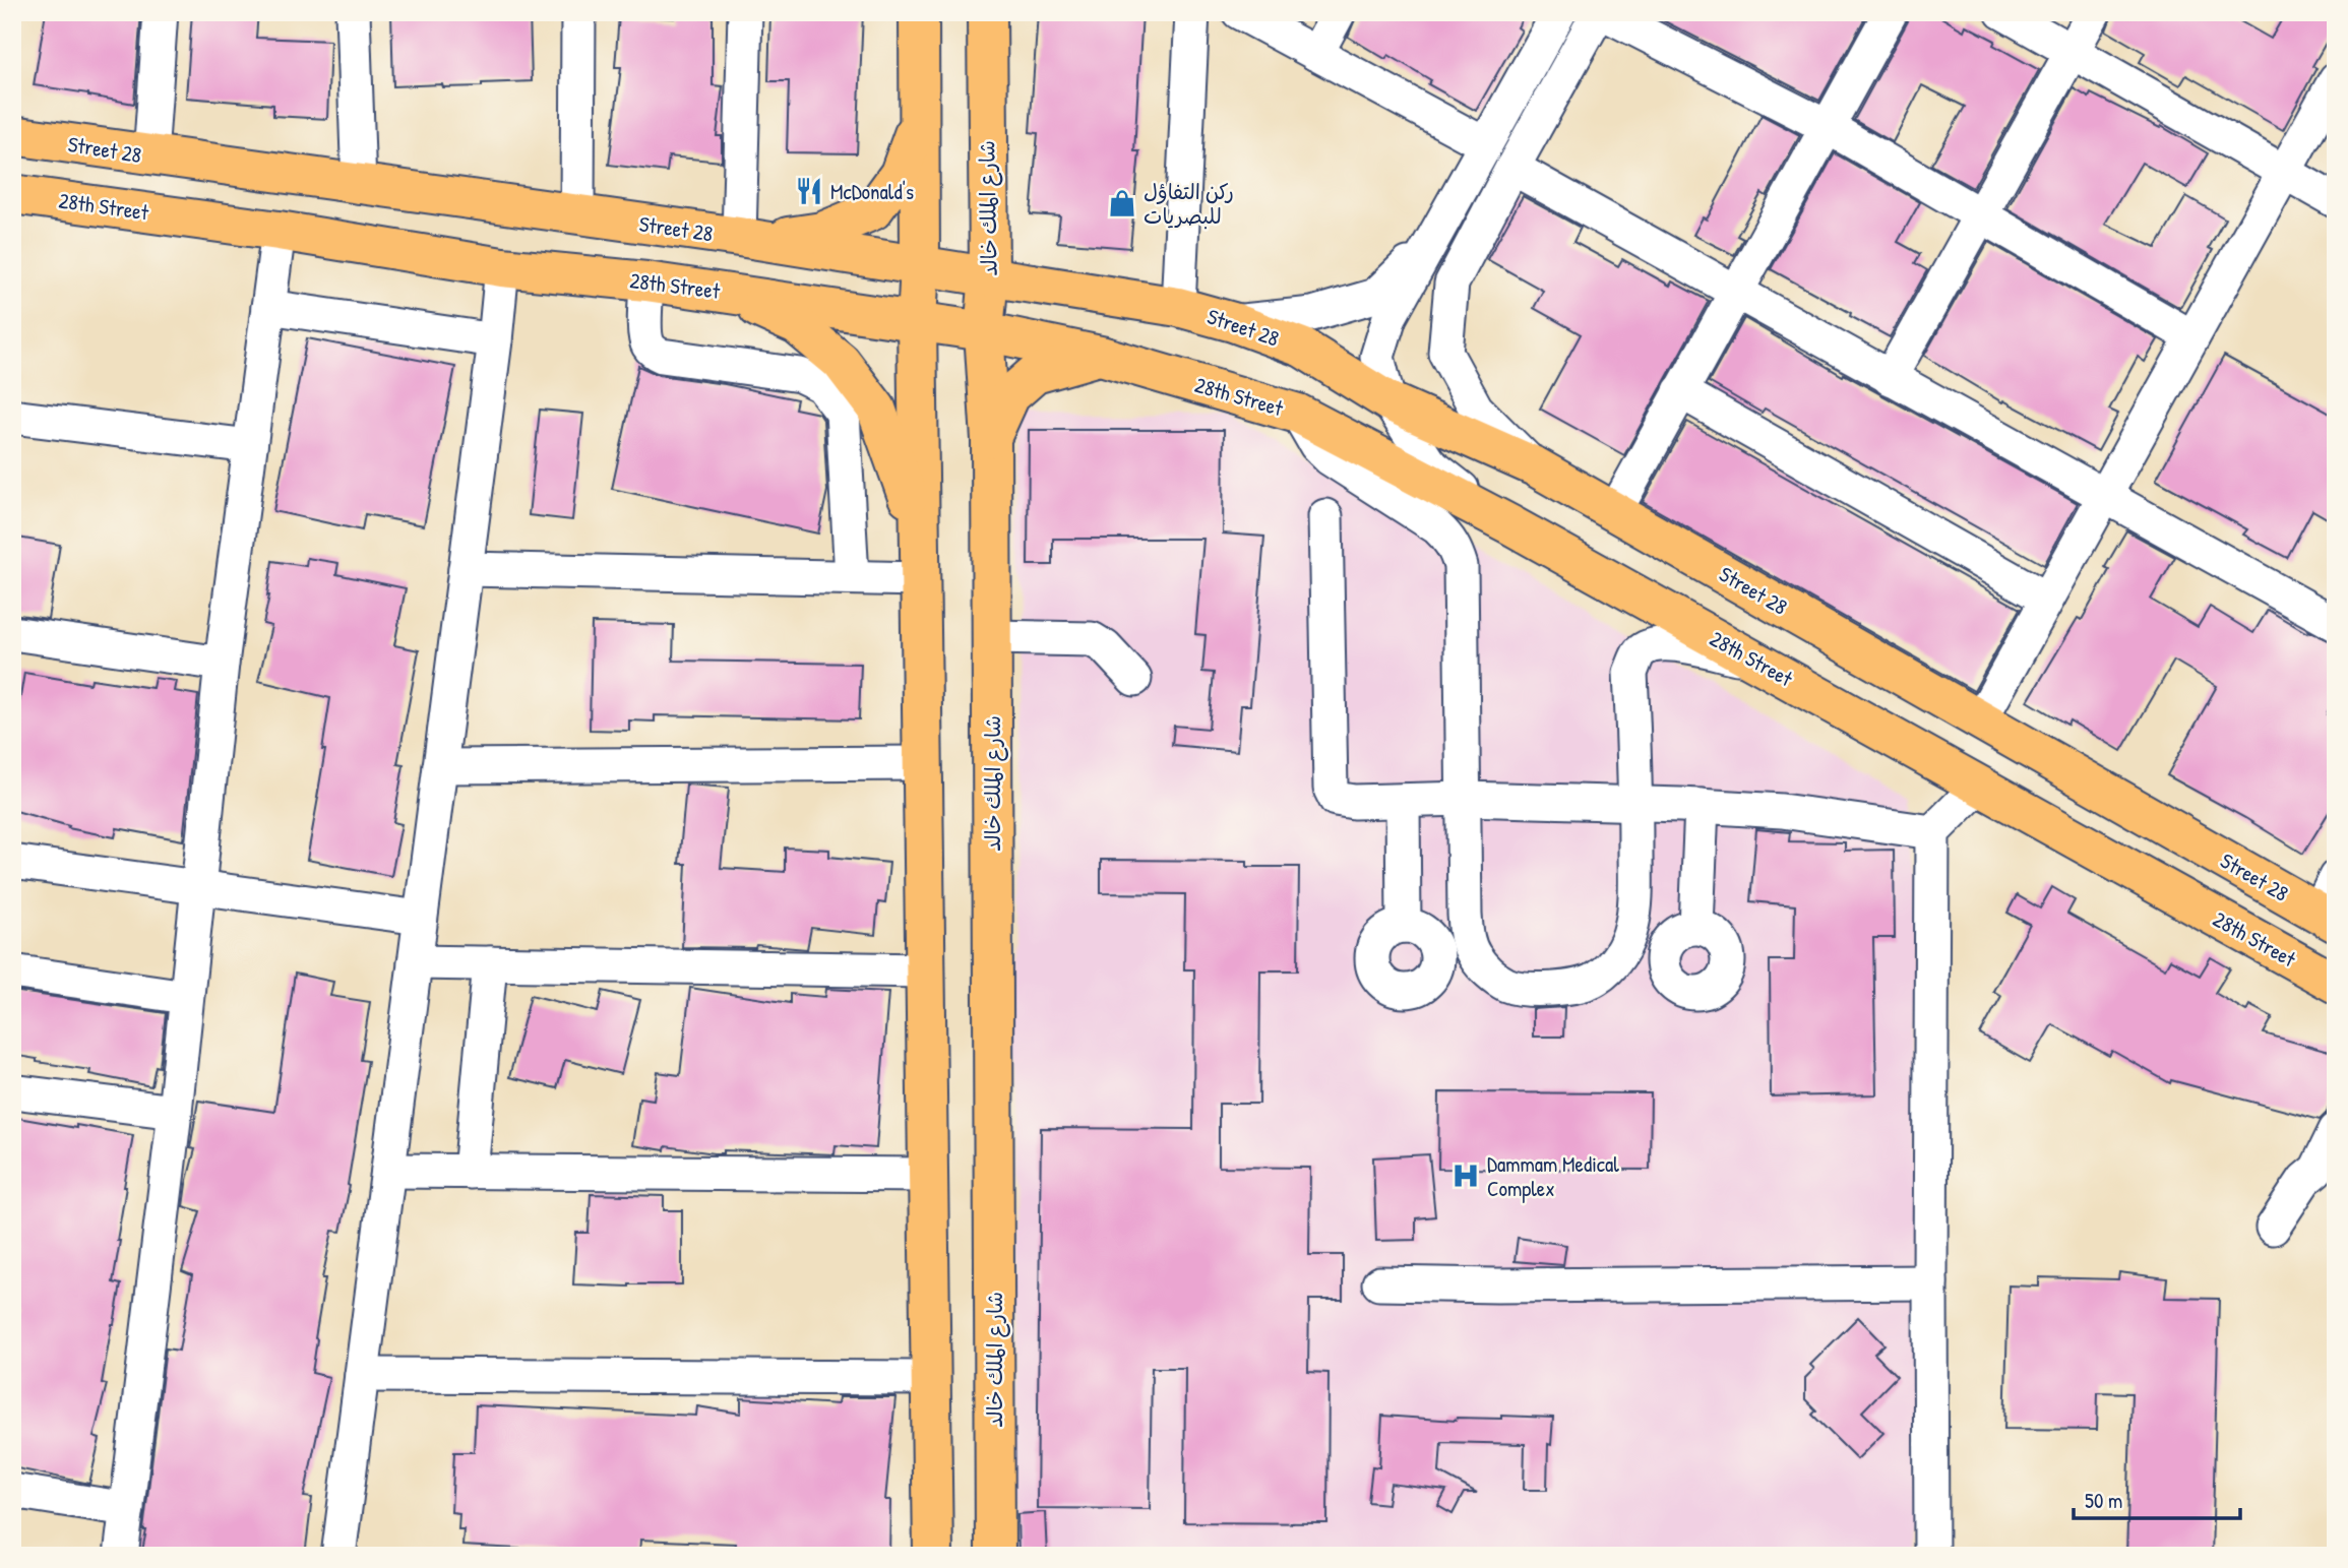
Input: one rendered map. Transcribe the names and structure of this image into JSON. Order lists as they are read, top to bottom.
{
  "streets": {
    "main road": ["Street 28", "28th Street", "شارع الملك خالد"]
  },
  "crossings": [
    ["Street 28", "شارع الملك خالد"],
    ["28th Street", "شارع الملك خالد"]
  ],
  "places": {
    "restaurant": ["McDonald's"],
    "shop": ["ركن التفاؤل للبصريات"],
    "hospital": ["Dammam Medical Complex"]
  },
  "scale_bar": "50 m"
}
